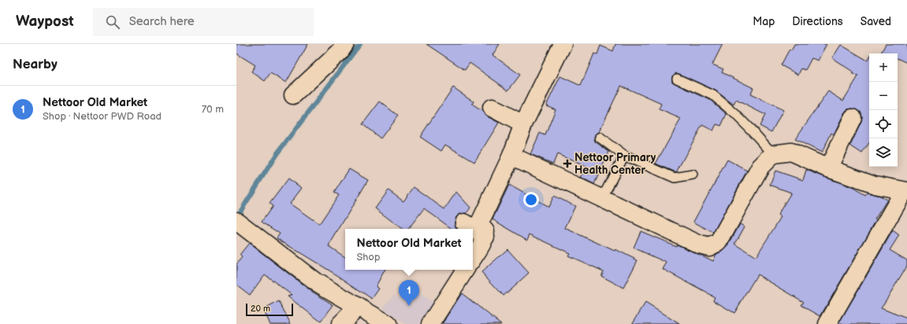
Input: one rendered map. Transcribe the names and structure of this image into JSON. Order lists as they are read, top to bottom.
{
  "places": {
    "health": ["Nettoor Primary Health Center"]
  },
  "scale_bar": "20 m",
  "page": {
    "header": "Waypost",
    "search": "Search here",
    "nav": ["Map", "Directions", "Saved"],
    "heading": "Nearby",
    "map_buttons": ["+", "−"],
    "list": [
      {
        "mark": "1",
        "name": "Nettoor Old Market",
        "note": "Shop · Nettoor PWD Road",
        "value": "70 m"
      }
    ],
    "popup": ["Nettoor Old Market", "Shop"],
    "pins": "1",
    "scale": "20 m"
  }
}
